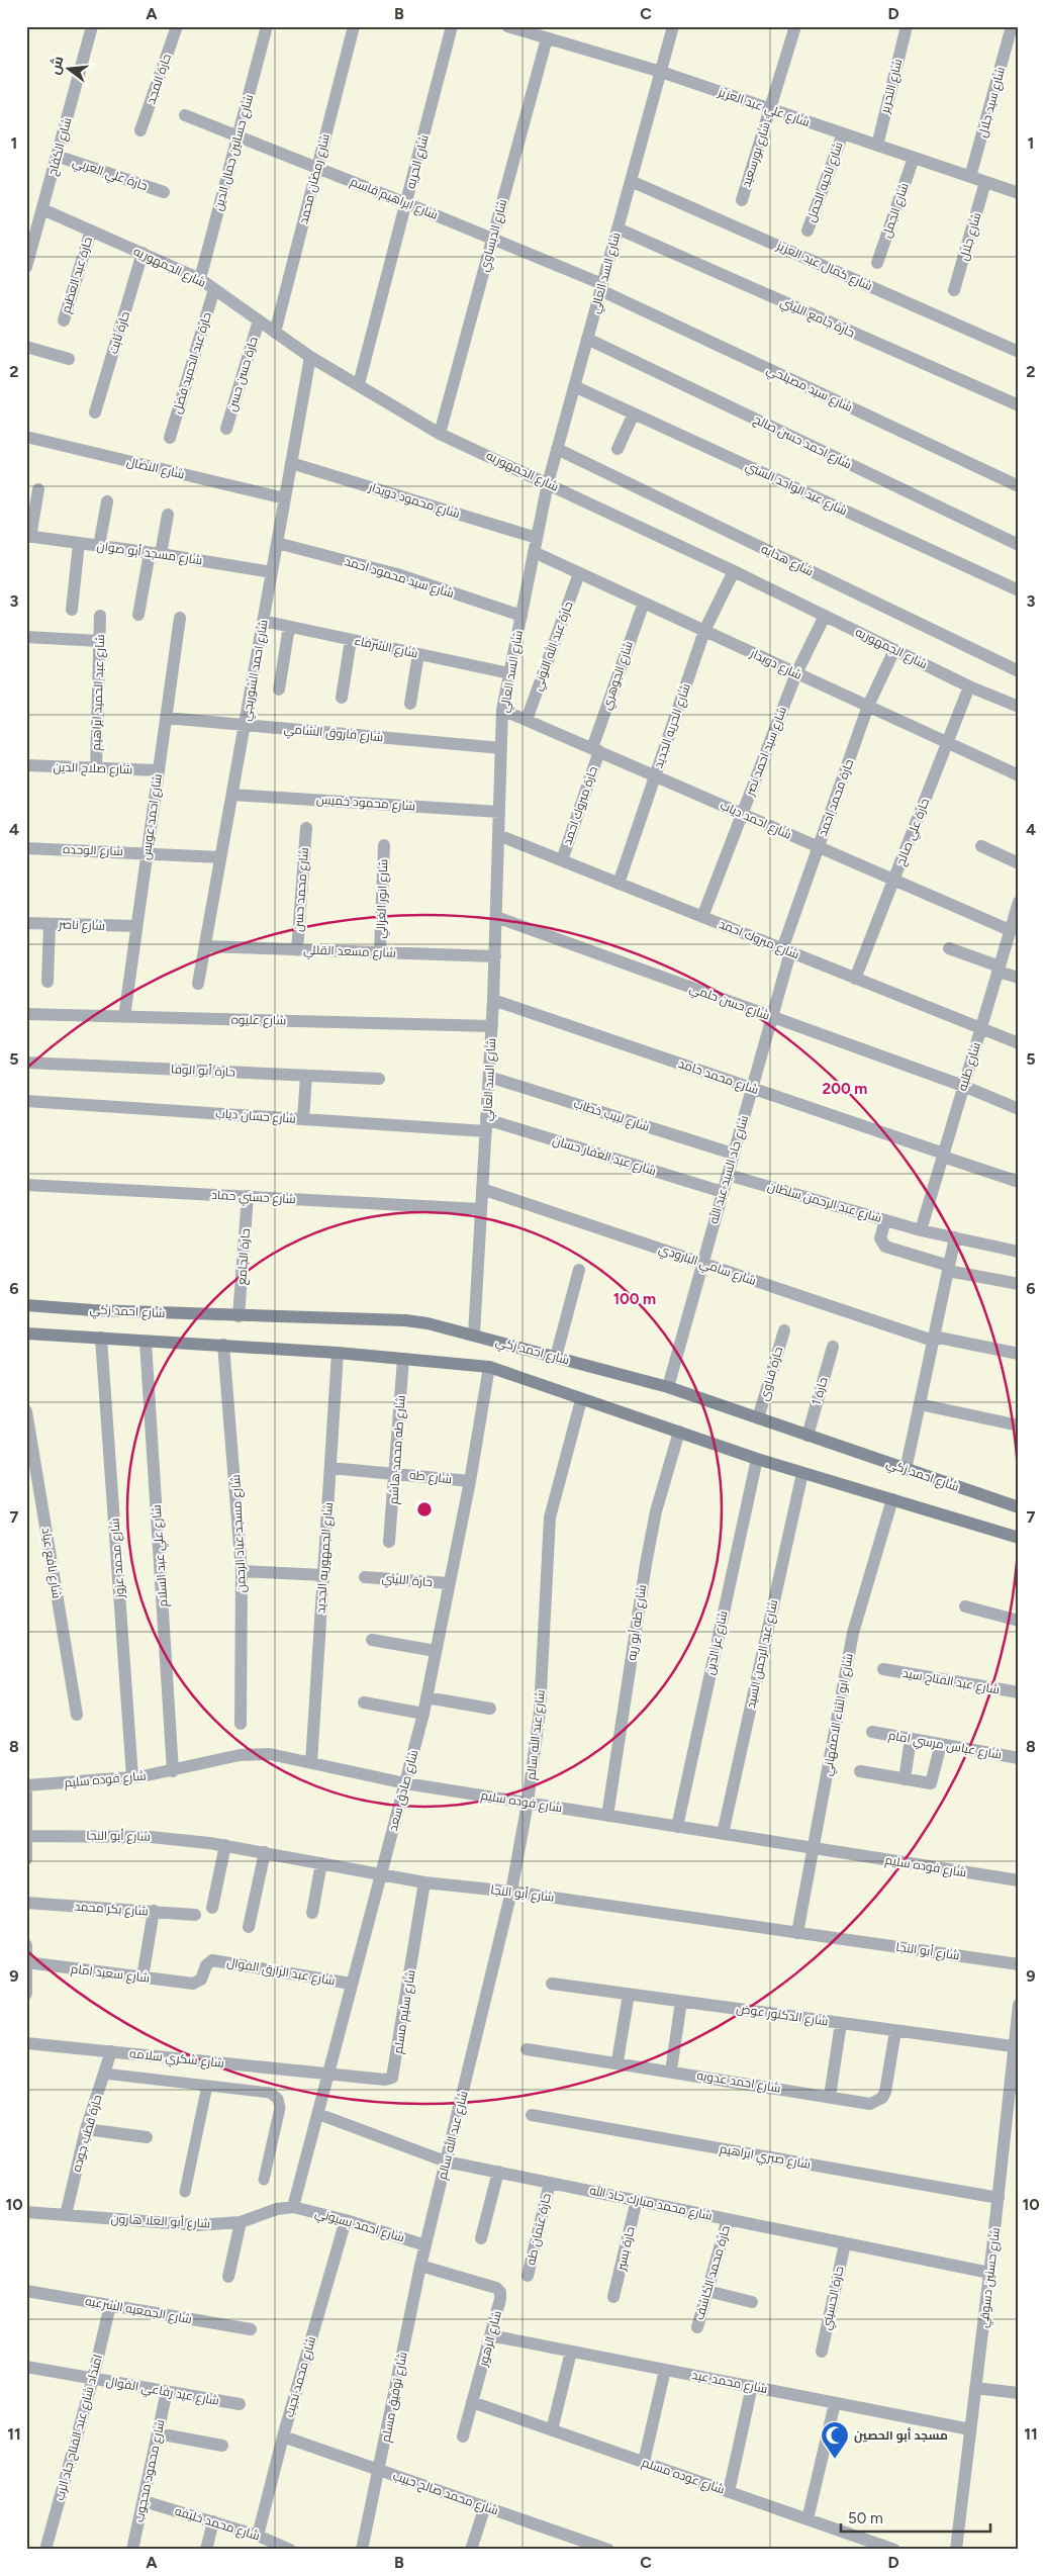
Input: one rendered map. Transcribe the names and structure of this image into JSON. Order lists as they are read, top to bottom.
{
  "streets": {
    "street": [
      "حارة المجد",
      "شارع التحرير",
      "شارع سيد جلال",
      "شارع علي عبد العزيز",
      "شارع الكفاح",
      "شارع حسانين جمال الدين",
      "شارع بورسعيد",
      "شارع الحريه",
      "حارة علي العربي",
      "شارع رمضان محمد",
      "شارع ناحيه الجمل",
      "شارع ابراهيم قاسم",
      "شارع الجمل",
      "شارع الدبساوي",
      "شارع جلال",
      "شارع كمال عبد العزيز",
      "شارع الجمهوريه",
      "شارع السد العالي",
      "حارة عبد العظيم",
      "حارة جامع الليثي",
      "حارة ثابت",
      "حارة عبد الحميد فضل",
      "حارة حسن حسن",
      "شارع سيد مصيلحي",
      "شارع احمد حسن صالح",
      "شارع النضال",
      "شارع عبد الواحد السني",
      "شارع محمود دويدار",
      "شارع مسجد أبو صوان",
      "شارع هدايه",
      "شارع سيد محمود احمد",
      "حارة عبد الله التوني",
      "شارع الشرفاء",
      "شارع دويدار",
      "شارع احمد الشوربجي",
      "شارع الجوهري",
      "شارع عبد الحميد ابراهيم",
      "شارع الحريه الجديد",
      "شارع فاروق الشامي",
      "شارع سيد احمد نصر",
      "شارع صلاح الدين",
      "حارة محمد احمد",
      "شارع محمود خميس",
      "حارة مبروك احمد",
      "شارع احمد عويس",
      "شارع احمد دياب",
      "حارة علي صالح",
      "شارع الوحده",
      "شارع محمد حسن",
      "شارع انور الغزالي",
      "شارع ناصر",
      "شارع مبروك احمد",
      "شارع مسعد القللي",
      "شارع حسن حلمي",
      "شارع عليوه",
      "شارع طلبه",
      "حارة أبو الوفا",
      "شارع محمد حامد",
      "شارع لبيب خطاب",
      "شارع حسان دياب",
      "شارع عبد الغفار حسان",
      "شارع جاد السيد عبد الله",
      "شارع حسني حماد",
      "شارع عبد الرحمن سلطان",
      "حارة الجامع",
      "شارع سامي البارودي",
      "شارع احمد زكي",
      "حارة قناوى",
      "حارة 1",
      "شارع طه محمد هاشم",
      "شارع طه",
      "شارع مسجد عباد الرحمن",
      "شارع علي عبد السلام",
      "شارع محمد عزوز",
      "شارع الجمهوريه الجديد",
      "شارع نافع عياد",
      "حارة الليثي",
      "شارع طه أبو ريه",
      "شارع عز الدين",
      "شارع عبد الرحمن السيد",
      "شارع عبد الفتاح سيد",
      "شارع ابو الثناء الاصفهاني",
      "شارع عبد الله سالم",
      "شارع عباس مرسي امام",
      "شارع فوده سليم",
      "شارع صادق سعد",
      "شارع أبو النجا",
      "شارع بكر محمد",
      "شارع عبد الرازق الفوال",
      "شارع سعيد امام",
      "شارع سليم مسلم",
      "شارع الدكتور عوض",
      "شارع شكري سلامه",
      "شارع احمد عدويه",
      "حارة قطب جوده",
      "شارع صبري ابراهيم",
      "شارع محمد مبارك جاد الله",
      "شارع أبو العلا هارون",
      "شارع احمد بسيوني",
      "حارة عثمان طه",
      "حارة بسير",
      "حارة محمد الكاشف",
      "شارع حسنين دسوقي",
      "حارة الحسيني",
      "شارع الجمعيه الشرعيه",
      "شارع الزهور",
      "شارع محمد نجيب",
      "شارع محمد عيد",
      "شارع عيد رفاعي الفوال",
      "شارع توفيق مسلم",
      "امتداد شارع عبد الفتاح جاد الرب",
      "شارع محمود محجوب",
      "شارع عوده مسلم",
      "شارع محمد صالح حبيب",
      "شارع محمد خليفه"
    ]
  },
  "crossings": [
    ["شارع التحرير", "شارع علي عبد العزيز"],
    ["شارع سيد جلال", "شارع علي عبد العزيز"],
    ["شارع علي عبد العزيز", "شارع بورسعيد"],
    ["شارع علي عبد العزيز", "شارع ناحيه الجمل"],
    ["شارع علي عبد العزيز", "شارع الجمل"],
    ["شارع علي عبد العزيز", "شارع الدبساوي"],
    ["شارع علي عبد العزيز", "شارع جلال"],
    ["شارع علي عبد العزيز", "شارع السد العالي"],
    ["شارع الكفاح", "حارة علي العربي"],
    ["شارع الكفاح", "شارع الجمهوريه"],
    ["شارع حسانين جمال الدين", "شارع ابراهيم قاسم"],
    ["شارع حسانين جمال الدين", "شارع الجمهوريه"],
    ["شارع الحريه", "شارع ابراهيم قاسم"],
    ["شارع الحريه", "شارع الجمهوريه"],
    ["شارع رمضان محمد", "شارع ابراهيم قاسم"],
    ["شارع رمضان محمد", "شارع الجمهوريه"],
    ["شارع ابراهيم قاسم", "شارع الدبساوي"],
    ["شارع ابراهيم قاسم", "شارع السد العالي"],
    ["شارع ابراهيم قاسم", "شارع سيد مصيلحي"],
    ["شارع الدبساوي", "شارع الجمهوريه"],
    ["شارع كمال عبد العزيز", "شارع السد العالي"],
    ["شارع الجمهوريه", "شارع السد العالي"],
    ["شارع الجمهوريه", "حارة عبد العظيم"],
    ["شارع الجمهوريه", "حارة ثابت"],
    ["شارع الجمهوريه", "حارة عبد الحميد فضل"],
    ["شارع الجمهوريه", "حارة حسن حسن"],
    ["شارع الجمهوريه", "شارع احمد الشوربجي"],
    ["شارع الجمهوريه", "شارع الحريه الجديد"],
    ["شارع الجمهوريه", "شارع سيد احمد نصر"],
    ["شارع الجمهوريه", "حارة محمد احمد"],
    ["شارع الجمهوريه", "حارة علي صالح"],
    ["شارع السد العالي", "حارة جامع الليثي"],
    ["شارع السد العالي", "شارع سيد مصيلحي"],
    ["شارع السد العالي", "شارع احمد حسن صالح"],
    ["شارع السد العالي", "شارع عبد الواحد السني"],
    ["شارع السد العالي", "شارع محمود دويدار"],
    ["شارع السد العالي", "شارع هدايه"],
    ["شارع السد العالي", "شارع سيد محمود احمد"],
    ["شارع السد العالي", "شارع الشرفاء"],
    ["شارع السد العالي", "شارع دويدار"],
    ["شارع السد العالي", "شارع فاروق الشامي"],
    ["شارع السد العالي", "شارع محمود خميس"],
    ["شارع السد العالي", "شارع احمد دياب"],
    ["شارع السد العالي", "شارع مبروك احمد"],
    ["شارع السد العالي", "شارع مسعد القللي"],
    ["شارع السد العالي", "شارع حسن حلمي"],
    ["شارع السد العالي", "شارع عليوه"],
    ["شارع السد العالي", "شارع محمد حامد"],
    ["شارع السد العالي", "شارع لبيب خطاب"],
    ["شارع السد العالي", "شارع حسان دياب"],
    ["شارع السد العالي", "شارع عبد الغفار حسان"],
    ["شارع السد العالي", "شارع حسني حماد"],
    ["شارع السد العالي", "شارع سامي البارودي"],
    ["شارع السد العالي", "شارع احمد زكي"],
    ["شارع النضال", "شارع احمد الشوربجي"],
    ["شارع محمود دويدار", "شارع احمد الشوربجي"],
    ["شارع مسجد أبو صوان", "شارع احمد الشوربجي"],
    ["شارع سيد محمود احمد", "شارع احمد الشوربجي"],
    ["حارة عبد الله التوني", "شارع دويدار"],
    ["حارة عبد الله التوني", "شارع احمد دياب"],
    ["شارع الشرفاء", "شارع احمد الشوربجي"],
    ["شارع دويدار", "شارع الجوهري"],
    ["شارع دويدار", "شارع الحريه الجديد"],
    ["شارع دويدار", "شارع سيد احمد نصر"],
    ["شارع دويدار", "حارة محمد احمد"],
    ["شارع دويدار", "حارة علي صالح"],
    ["شارع احمد الشوربجي", "شارع فاروق الشامي"],
    ["شارع احمد الشوربجي", "شارع محمود خميس"],
    ["شارع احمد الشوربجي", "شارع الوحده"],
    ["شارع احمد الشوربجي", "شارع مسعد القللي"],
    ["شارع الجوهري", "حارة مبروك احمد"],
    ["شارع الجوهري", "شارع احمد دياب"],
    ["شارع عبد الحميد ابراهيم", "شارع صلاح الدين"],
    ["شارع الحريه الجديد", "شارع احمد دياب"],
    ["شارع الحريه الجديد", "شارع مبروك احمد"],
    ["شارع فاروق الشامي", "شارع احمد عويس"],
    ["شارع سيد احمد نصر", "شارع احمد دياب"],
    ["شارع سيد احمد نصر", "شارع مبروك احمد"],
    ["شارع صلاح الدين", "شارع احمد عويس"],
    ["حارة محمد احمد", "شارع احمد دياب"],
    ["حارة محمد احمد", "شارع مبروك احمد"],
    ["حارة محمد احمد", "شارع جاد السيد عبد الله"],
    ["حارة مبروك احمد", "شارع احمد دياب"],
    ["حارة مبروك احمد", "شارع مبروك احمد"],
    ["شارع احمد عويس", "شارع الوحده"],
    ["شارع احمد عويس", "شارع ناصر"],
    ["شارع احمد عويس", "شارع عليوه"],
    ["شارع احمد دياب", "حارة علي صالح"],
    ["شارع احمد دياب", "شارع طلبه"],
    ["حارة علي صالح", "شارع مبروك احمد"],
    ["شارع محمد حسن", "شارع مسعد القللي"],
    ["شارع انور الغزالي", "شارع مسعد القللي"],
    ["شارع مبروك احمد", "شارع طلبه"],
    ["شارع مبروك احمد", "شارع جاد السيد عبد الله"],
    ["شارع حسن حلمي", "شارع طلبه"],
    ["شارع حسن حلمي", "شارع جاد السيد عبد الله"],
    ["شارع طلبه", "شارع محمد حامد"],
    ["شارع طلبه", "شارع عبد الرحمن سلطان"],
    ["شارع محمد حامد", "شارع جاد السيد عبد الله"],
    ["شارع لبيب خطاب", "شارع جاد السيد عبد الله"],
    ["شارع حسان دياب", "شارع عبد الغفار حسان"],
    ["شارع عبد الغفار حسان", "شارع جاد السيد عبد الله"],
    ["شارع جاد السيد عبد الله", "شارع عبد الرحمن سلطان"],
    ["شارع جاد السيد عبد الله", "شارع سامي البارودي"],
    ["شارع جاد السيد عبد الله", "شارع احمد زكي"],
    ["شارع حسني حماد", "حارة الجامع"],
    ["حارة الجامع", "شارع احمد زكي"],
    ["شارع احمد زكي", "حارة قناوى"],
    ["شارع احمد زكي", "حارة 1"],
    ["شارع طه محمد هاشم", "شارع طه"],
    ["شارع طه", "شارع الجمهوريه الجديد"],
    ["شارع طه", "شارع صادق سعد"],
    ["شارع علي عبد السلام", "شارع فوده سليم"],
    ["شارع محمد عزوز", "شارع فوده سليم"],
    ["شارع الجمهوريه الجديد", "شارع فوده سليم"],
    ["حارة الليثي", "شارع صادق سعد"],
    ["شارع طه أبو ريه", "شارع فوده سليم"],
    ["شارع عز الدين", "شارع فوده سليم"],
    ["شارع عبد الرحمن السيد", "شارع فوده سليم"],
    ["شارع ابو الثناء الاصفهاني", "شارع فوده سليم"],
    ["شارع ابو الثناء الاصفهاني", "شارع أبو النجا"],
    ["شارع عبد الله سالم", "شارع فوده سليم"],
    ["شارع عبد الله سالم", "شارع أبو النجا"],
    ["شارع عبد الله سالم", "شارع محمد مبارك جاد الله"],
    ["شارع عبد الله سالم", "شارع احمد بسيوني"],
    ["شارع عبد الله سالم", "شارع توفيق مسلم"],
    ["شارع فوده سليم", "شارع صادق سعد"],
    ["شارع صادق سعد", "شارع أبو النجا"],
    ["شارع صادق سعد", "شارع عبد الرازق الفوال"],
    ["شارع صادق سعد", "شارع سليم مسلم"],
    ["شارع صادق سعد", "شارع شكري سلامه"],
    ["شارع صادق سعد", "شارع محمد مبارك جاد الله"],
    ["شارع صادق سعد", "شارع أبو العلا هارون"],
    ["شارع صادق سعد", "شارع احمد بسيوني"],
    ["شارع أبو النجا", "شارع سليم مسلم"],
    ["شارع عبد الرازق الفوال", "شارع سعيد امام"],
    ["شارع سليم مسلم", "شارع شكري سلامه"],
    ["شارع الدكتور عوض", "شارع احمد عدويه"],
    ["شارع الدكتور عوض", "شارع حسنين دسوقي"],
    ["شارع شكري سلامه", "حارة قطب جوده"],
    ["حارة قطب جوده", "شارع أبو العلا هارون"],
    ["شارع صبري ابراهيم", "شارع حسنين دسوقي"],
    ["شارع محمد مبارك جاد الله", "حارة عثمان طه"],
    ["شارع محمد مبارك جاد الله", "حارة بسير"],
    ["شارع محمد مبارك جاد الله", "حارة محمد الكاشف"],
    ["شارع محمد مبارك جاد الله", "شارع حسنين دسوقي"],
    ["شارع محمد مبارك جاد الله", "حارة الحسيني"],
    ["شارع أبو العلا هارون", "شارع احمد بسيوني"],
    ["شارع احمد بسيوني", "شارع محمد نجيب"],
    ["شارع احمد بسيوني", "شارع توفيق مسلم"],
    ["شارع حسنين دسوقي", "شارع محمد عيد"],
    ["شارع الجمعيه الشرعيه", "امتداد شارع عبد الفتاح جاد الرب"],
    ["شارع الزهور", "شارع محمد عيد"],
    ["شارع الزهور", "شارع توفيق مسلم"],
    ["شارع الزهور", "شارع عوده مسلم"],
    ["شارع محمد نجيب", "شارع محمد صالح حبيب"],
    ["شارع محمد نجيب", "شارع محمد خليفه"],
    ["شارع عيد رفاعي الفوال", "امتداد شارع عبد الفتاح جاد الرب"],
    ["شارع عيد رفاعي الفوال", "شارع محمود محجوب"],
    ["شارع توفيق مسلم", "شارع محمد صالح حبيب"],
    ["شارع محمود محجوب", "شارع محمد خليفه"]
  ],
  "places": {
    "mosque": ["مسجد أبو الحصين"]
  },
  "scale_bar": "50 m",
  "north": "left",
  "grid": {
    "columns": [
      "A",
      "B",
      "C",
      "D"
    ],
    "rows": [
      "1",
      "2",
      "3",
      "4",
      "5",
      "6",
      "7",
      "8",
      "9",
      "10",
      "11"
    ]
  },
  "rings": ["200 m", "100 m"]
}
